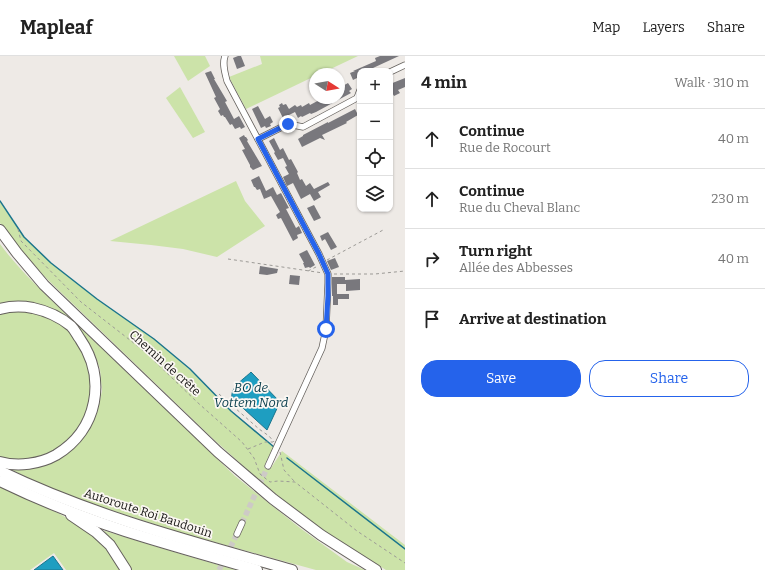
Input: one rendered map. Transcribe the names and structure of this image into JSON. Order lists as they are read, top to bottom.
{
  "streets": {
    "highway": ["Autoroute Roi Baudouin"],
    "path": ["Chemin de crête"]
  },
  "water": ["BO de Vottem Nord"],
  "north": "right",
  "page": {
    "header": "Mapleaf",
    "nav": ["Map", "Layers", "Share"],
    "heading": ["4 min", "Walk · 310 m"],
    "map_buttons": ["+", "−"],
    "list": [
      ["Continue", "Rue de Rocourt", "40 m"],
      ["Continue", "Rue du Cheval Blanc", "230 m"],
      ["Turn right", "Allée des Abbesses", "40 m"],
      "Arrive at destination"
    ],
    "buttons": ["Save", "Share"]
  }
}
